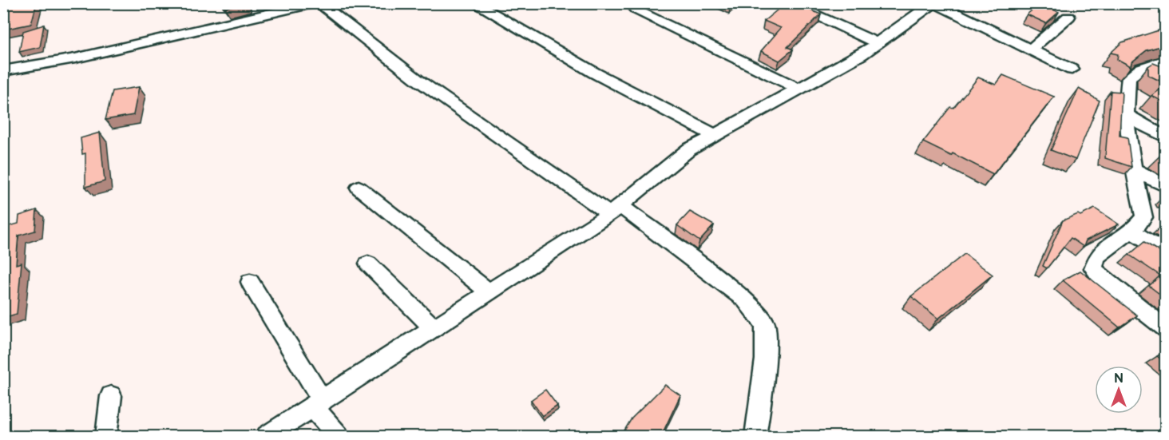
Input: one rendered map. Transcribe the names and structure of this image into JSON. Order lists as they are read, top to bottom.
{
  "north": "top"
}
